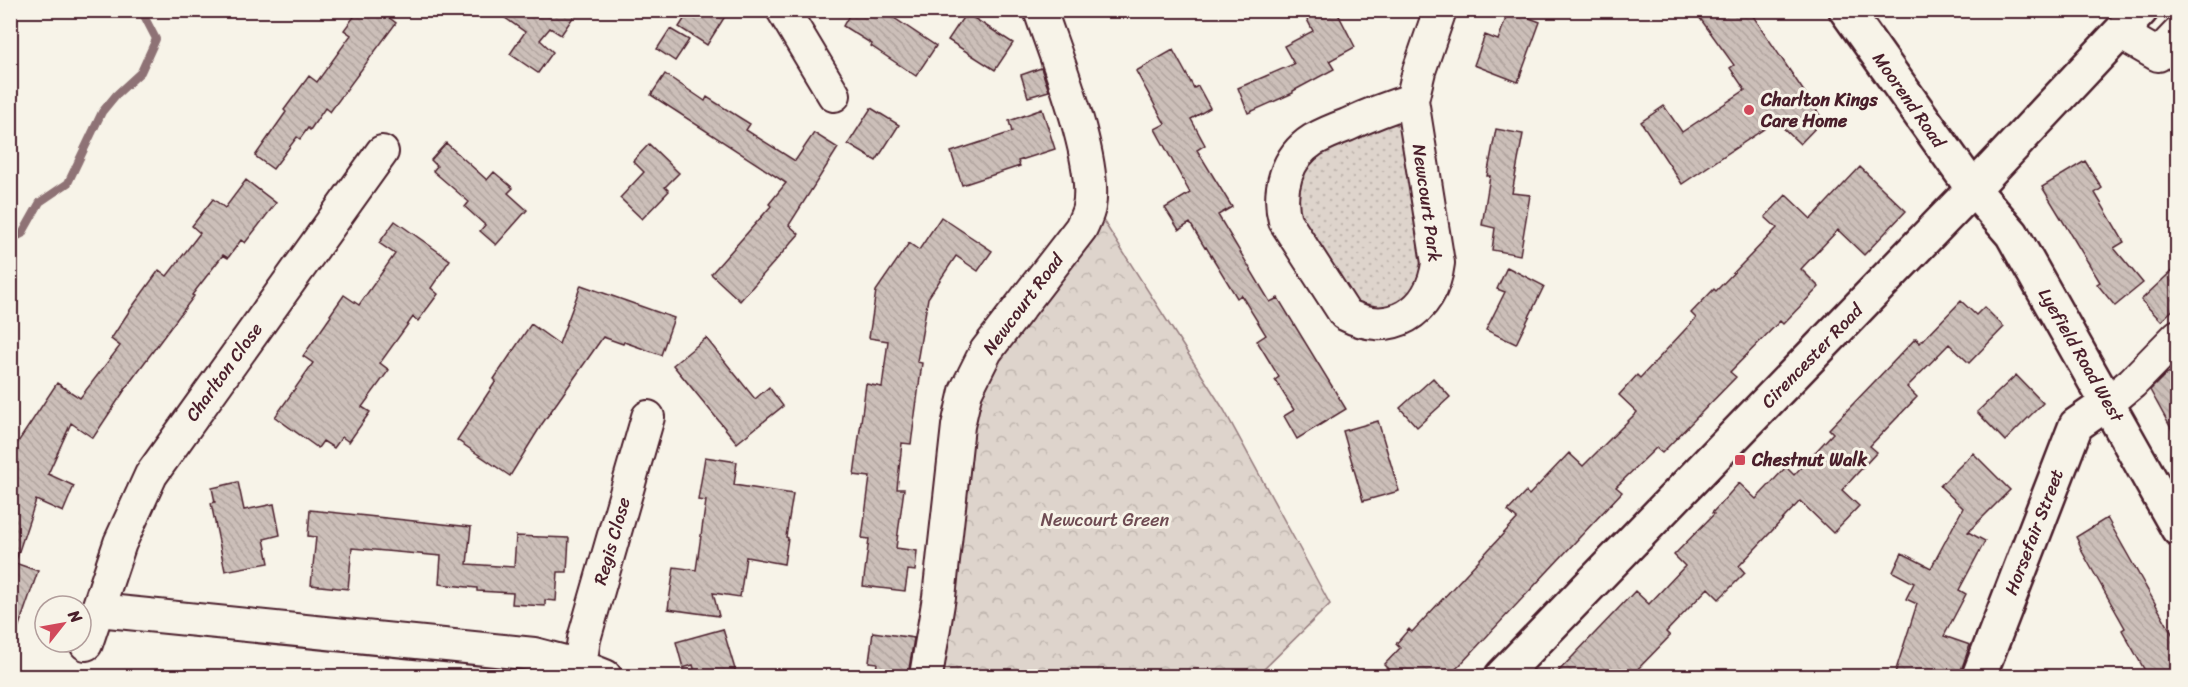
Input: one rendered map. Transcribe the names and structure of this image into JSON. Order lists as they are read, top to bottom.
{
  "streets": {
    "street": [
      "Moorend Road",
      "Newcourt Park",
      "Newcourt Road",
      "Lyefield Road West",
      "Cirencester Road",
      "Charlton Close",
      "Horsefair Street",
      "Regis Close"
    ]
  },
  "crossings": [
    ["Moorend Road", "Lyefield Road West"],
    ["Moorend Road", "Cirencester Road"],
    ["Lyefield Road West", "Cirencester Road"],
    ["Lyefield Road West", "Horsefair Street"]
  ],
  "parks": ["Newcourt Green"],
  "places": {
    "other": ["Charlton Kings Care Home"],
    "transit": ["Chestnut Walk"]
  },
  "north": "top right"
}
